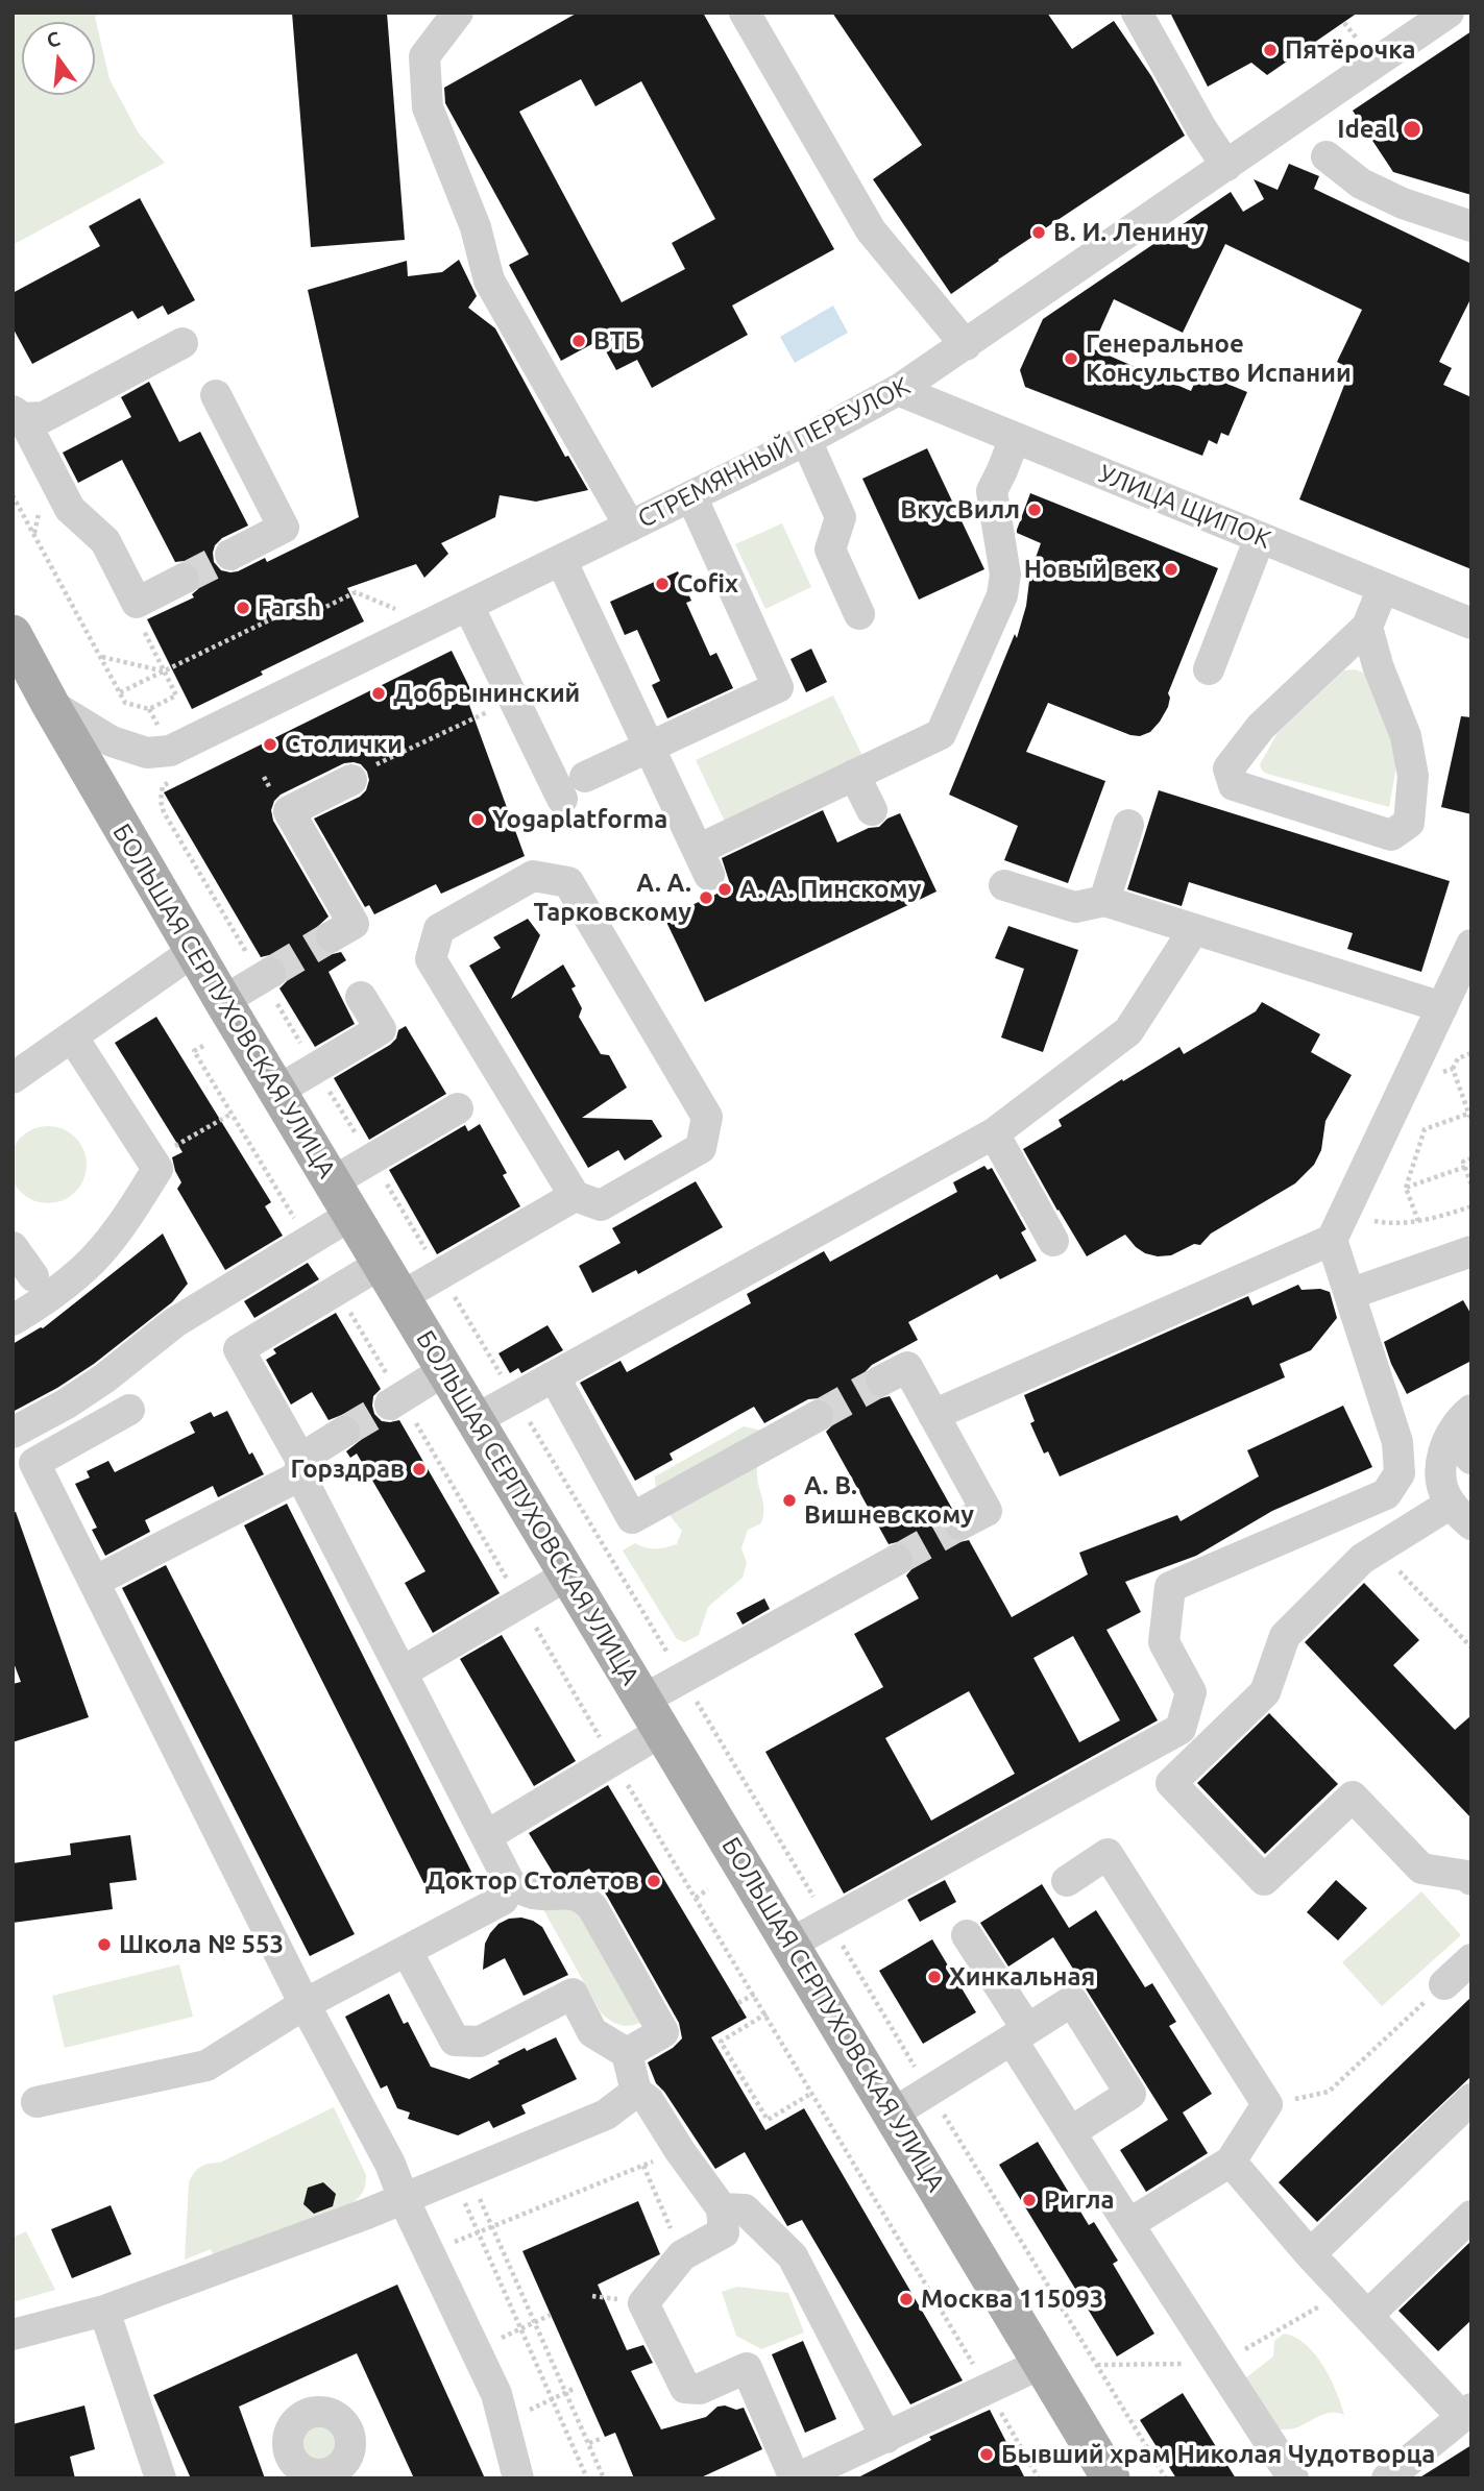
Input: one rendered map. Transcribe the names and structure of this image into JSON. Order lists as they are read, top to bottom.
{
  "streets": {
    "main road": ["БОЛЬШАЯ СЕРПУХОВСКАЯ УЛИЦА"],
    "street": ["СТРЕМЯННЫЙ ПЕРЕУЛОК", "УЛИЦА ЩИПОК"]
  },
  "crossings": [
    ["СТРЕМЯННЫЙ ПЕРЕУЛОК", "УЛИЦА ЩИПОК"],
    ["СТРЕМЯННЫЙ ПЕРЕУЛОК", "БОЛЬШАЯ СЕРПУХОВСКАЯ УЛИЦА"]
  ],
  "places": [
    "Пятёрочка",
    "Ideal",
    "В. И. Ленину",
    "ВТБ",
    "Генеральное Консульство Испании",
    "ВкусВилл",
    "Новый век",
    "Cofix",
    "Farsh",
    "Добрынинский",
    "Столички",
    "Yogaplatforma",
    "А. А. Пинскому",
    "А. А. Тарковскому",
    "Горздрав",
    "А. В. Вишневскому",
    "Доктор Столетов",
    "Школа № 553",
    "Хинкальная",
    "Ригла",
    "Москва 115093",
    "Бывший храм Николая Чудотворца"
  ],
  "north": "top"
}
